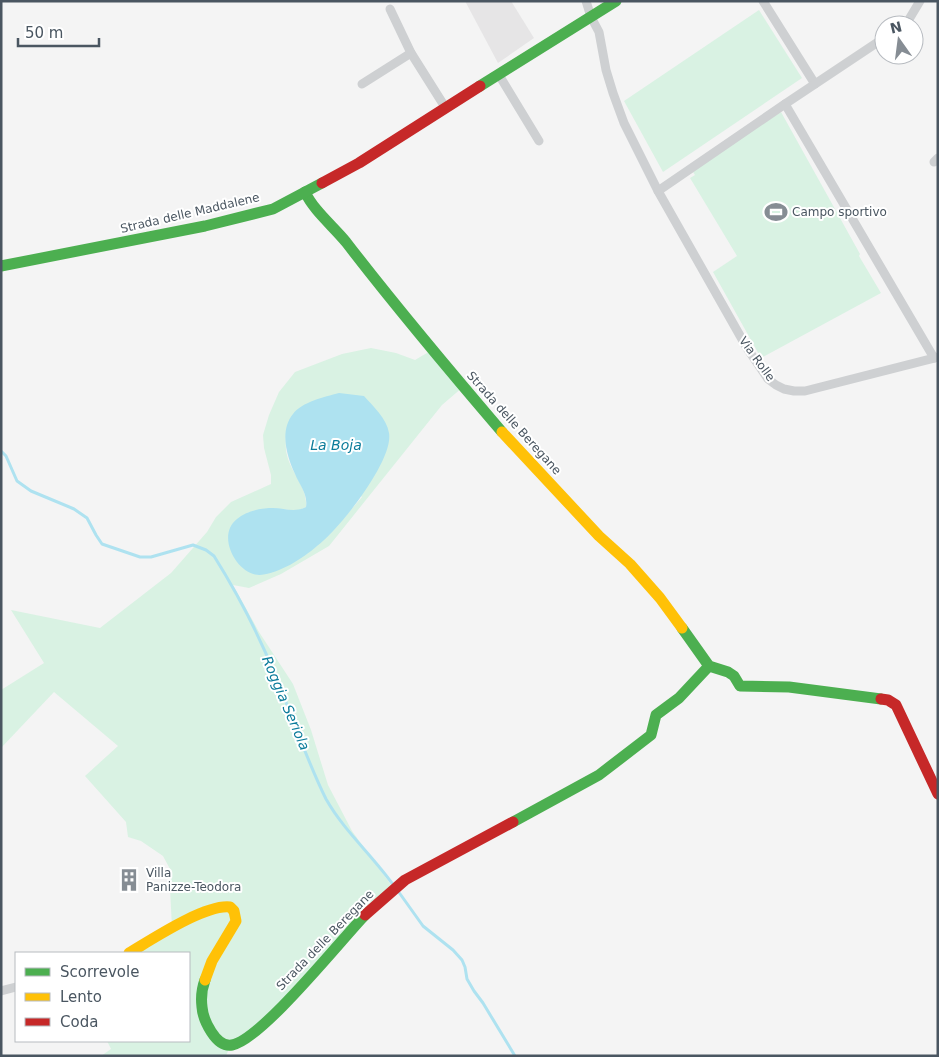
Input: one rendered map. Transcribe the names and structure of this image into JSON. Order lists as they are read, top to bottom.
{
  "streets": {
    "street": ["Strada delle Maddalene", "Via Rolle", "Strada delle Beregane"]
  },
  "crossings": [
    ["Strada delle Maddalene", "Via Rolle"],
    ["Strada delle Maddalene", "Strada delle Beregane"]
  ],
  "water": ["La Boja", "Roggia Seriola"],
  "places": {
    "sports": ["Campo sportivo"],
    "building": ["Villa Panizze-Teodora"]
  },
  "legend": ["Scorrevole", "Lento", "Coda"],
  "scale_bar": "50 m",
  "north": "top"
}
